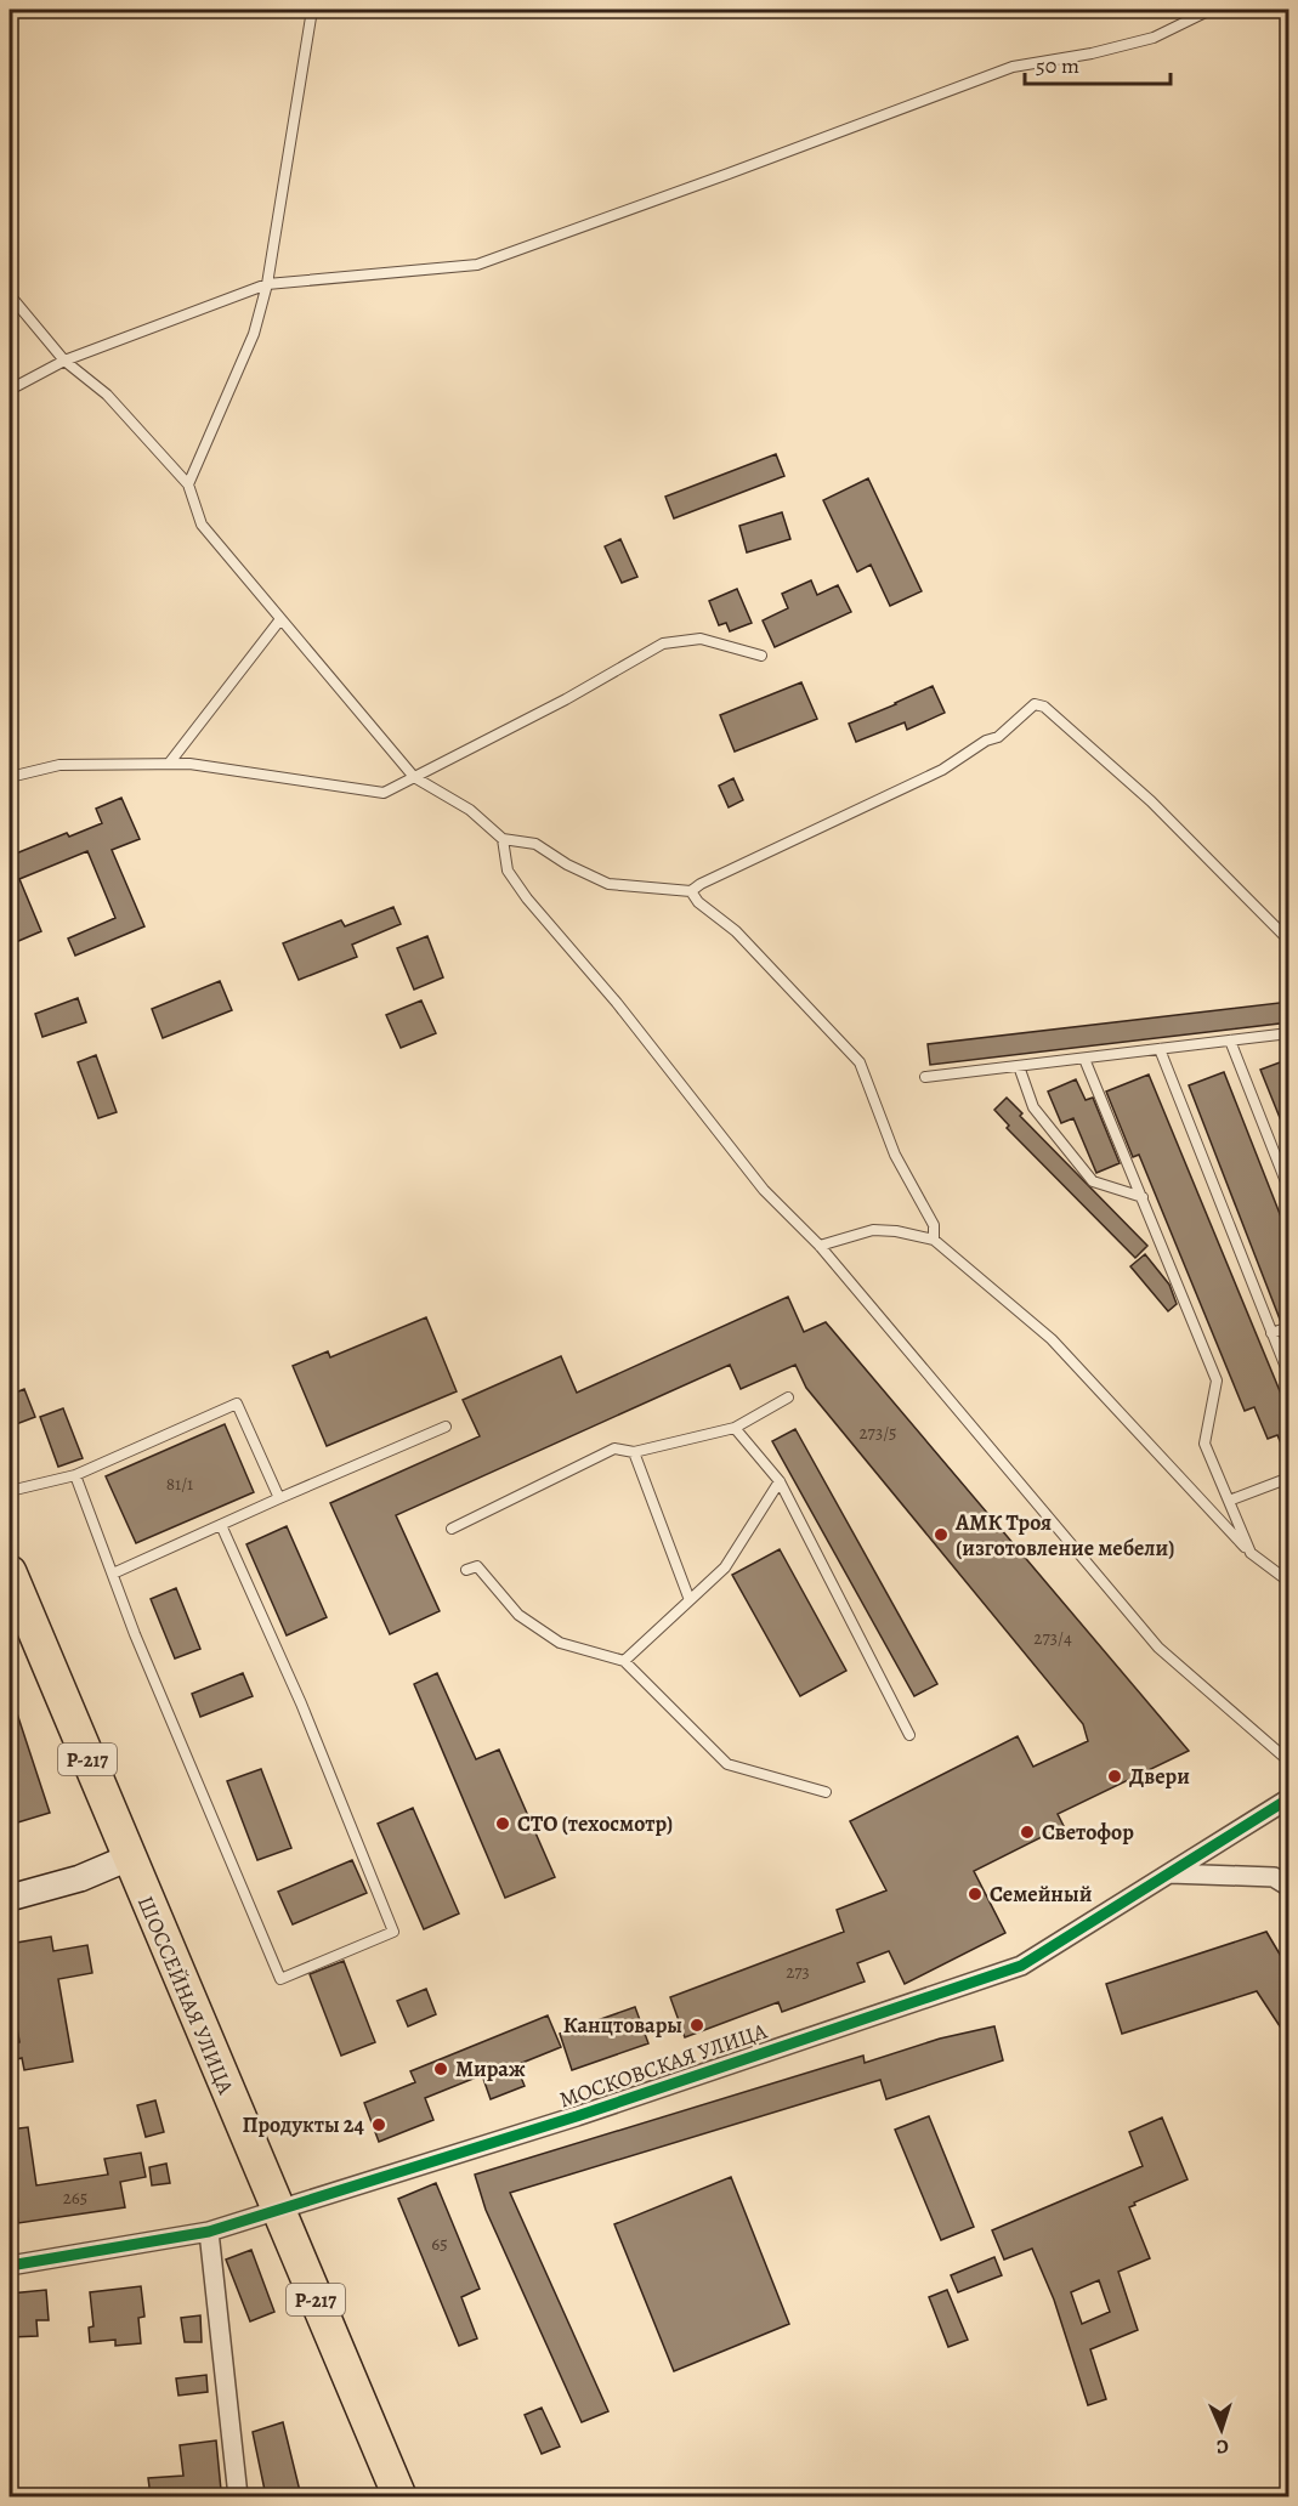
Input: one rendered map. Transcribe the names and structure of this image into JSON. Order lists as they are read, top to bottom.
{
  "streets": {
    "highway": ["Р-217", "ШОССЕЙНАЯ УЛИЦА"],
    "street": ["МОСКОВСКАЯ УЛИЦА"]
  },
  "crossings": [
    ["ШОССЕЙНАЯ УЛИЦА", "МОСКОВСКАЯ УЛИЦА"]
  ],
  "places": [
    "АМК Троя (изготовление мебели)",
    "Двери",
    "СТО (техосмотр)",
    "Светофор",
    "Семейный",
    "Канцтовары",
    "Мираж",
    "Продукты 24"
  ],
  "house_numbers": [
    "273/5",
    "81/1",
    "273/4",
    "273",
    "265",
    "65"
  ],
  "scale_bar": "50 m",
  "north": "bottom"
}
